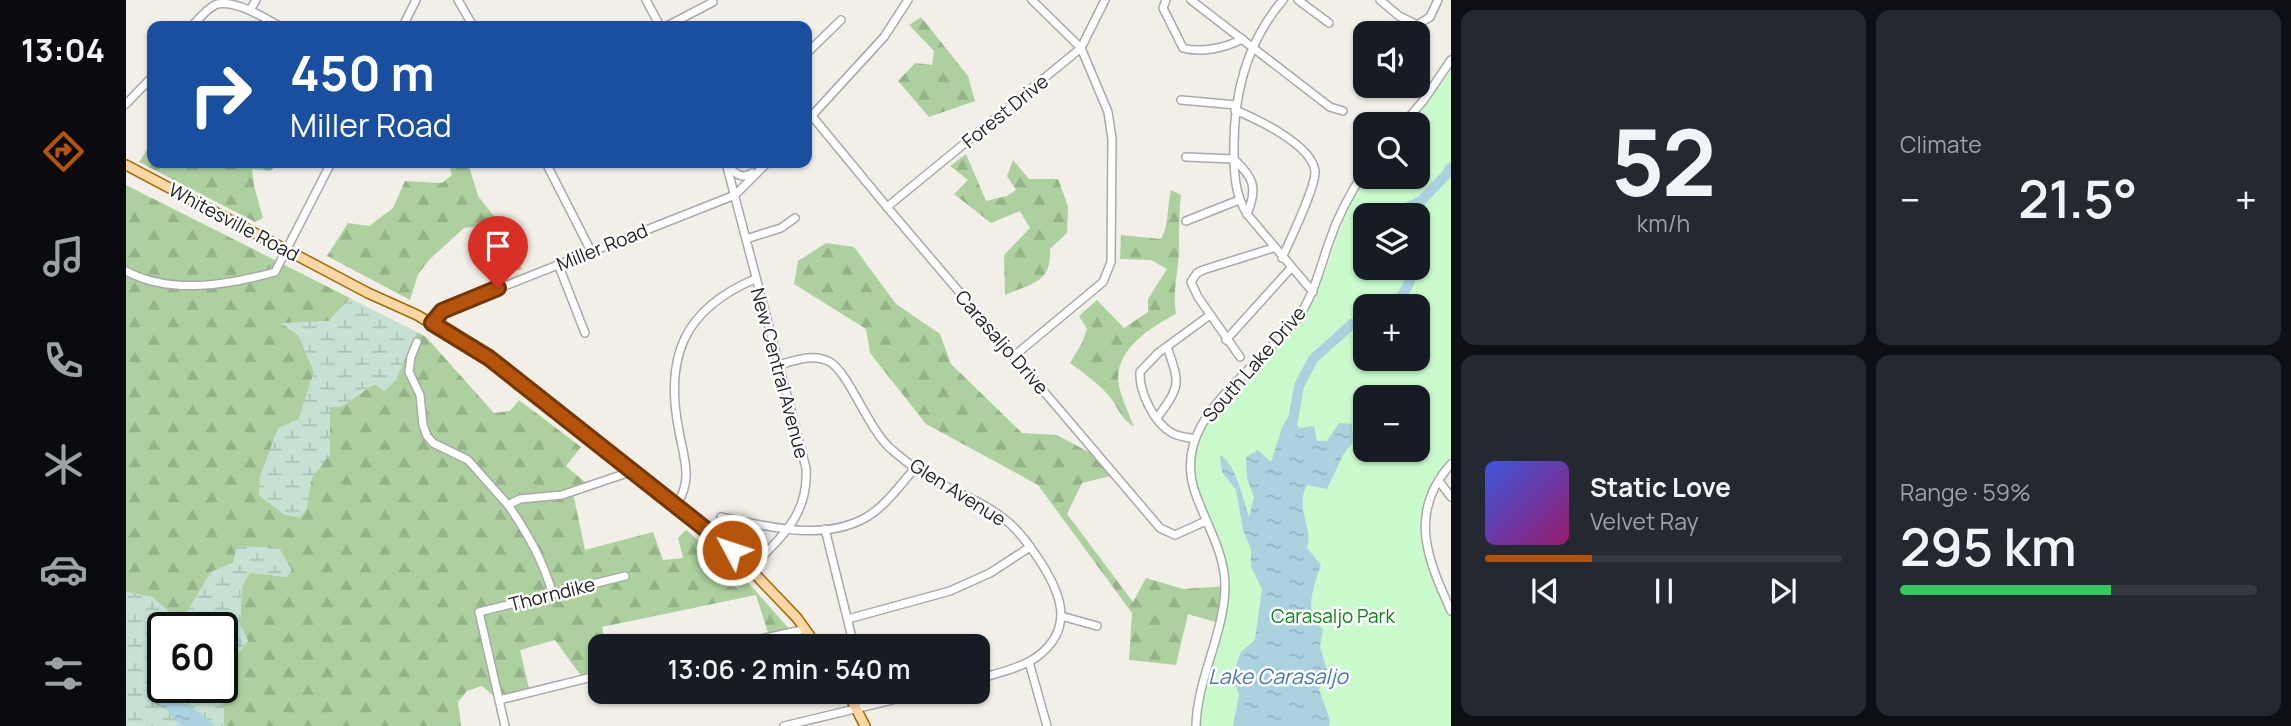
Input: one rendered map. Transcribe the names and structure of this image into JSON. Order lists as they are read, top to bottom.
{
  "streets": {
    "main road": ["Whitesville Road"],
    "street": [
      "Forest Drive",
      "Miller Road",
      "Carasaljo Drive",
      "South Lake Drive",
      "New Central Avenue",
      "Glen Avenue",
      "Thorndike"
    ]
  },
  "crossings": [
    ["Forest Drive", "Carasaljo Drive"],
    ["Whitesville Road", "Miller Road"],
    ["Whitesville Road", "New Central Avenue"],
    ["Miller Road", "New Central Avenue"],
    ["Carasaljo Drive", "South Lake Drive"],
    ["New Central Avenue", "Glen Avenue"]
  ],
  "water": ["Lake Carasaljo"],
  "parks": ["Carasaljo Park"],
  "page": {
    "tabs": "13:04",
    "tile": [
      ["52", "km/h"],
      "Climate",
      ["Range · 59%", "295 km"]
    ],
    "map_buttons": ["+", "−"],
    "turn": ["450 m", "Miller Road"],
    "heat": ["−", "21.5°", "+"],
    "song": ["Static Love", "Velvet Ray"],
    "limit": "60",
    "trip": "13:06 · 2 min · 540 m"
  }
}
